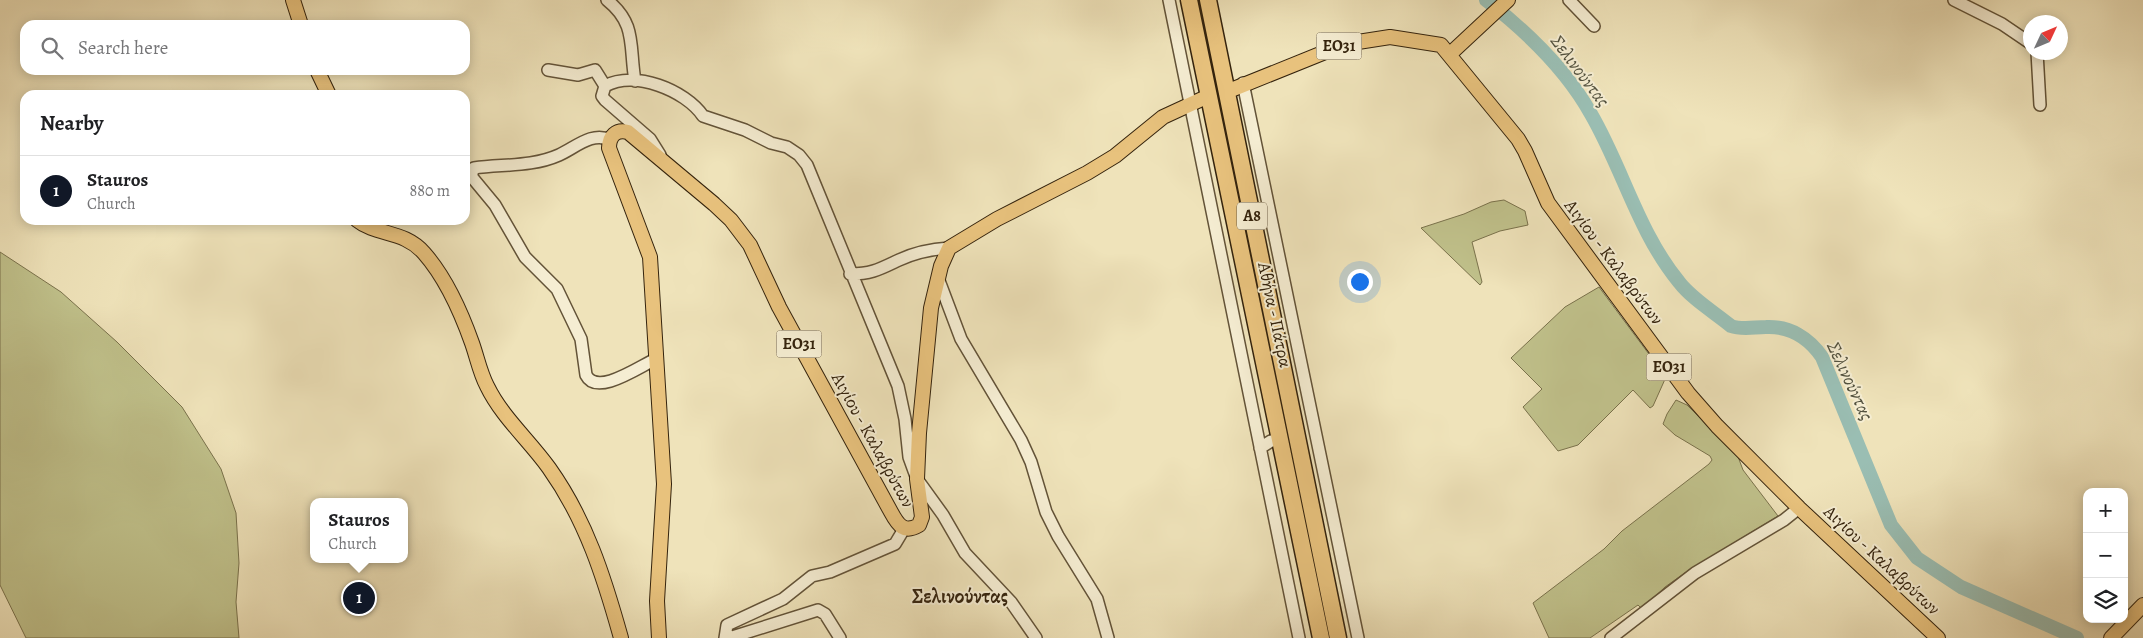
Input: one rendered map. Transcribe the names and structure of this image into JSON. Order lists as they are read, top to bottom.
{
  "streets": {
    "highway": ["Α8", "Αθήνα - Πάτρα"],
    "main road": ["ΕΟ31", "Αιγίου - Καλαβρύτων"]
  },
  "districts": ["Σελινούντας"],
  "water": ["Σελινούντας"],
  "north": "top right",
  "page": {
    "search": "Search here",
    "heading": "Nearby",
    "list": [
      {
        "mark": "1",
        "name": "Stauros",
        "note": "Church",
        "value": "880 m"
      }
    ],
    "map_buttons": ["+", "−"],
    "popup": ["Stauros", "Church"],
    "pins": "1"
  }
}
